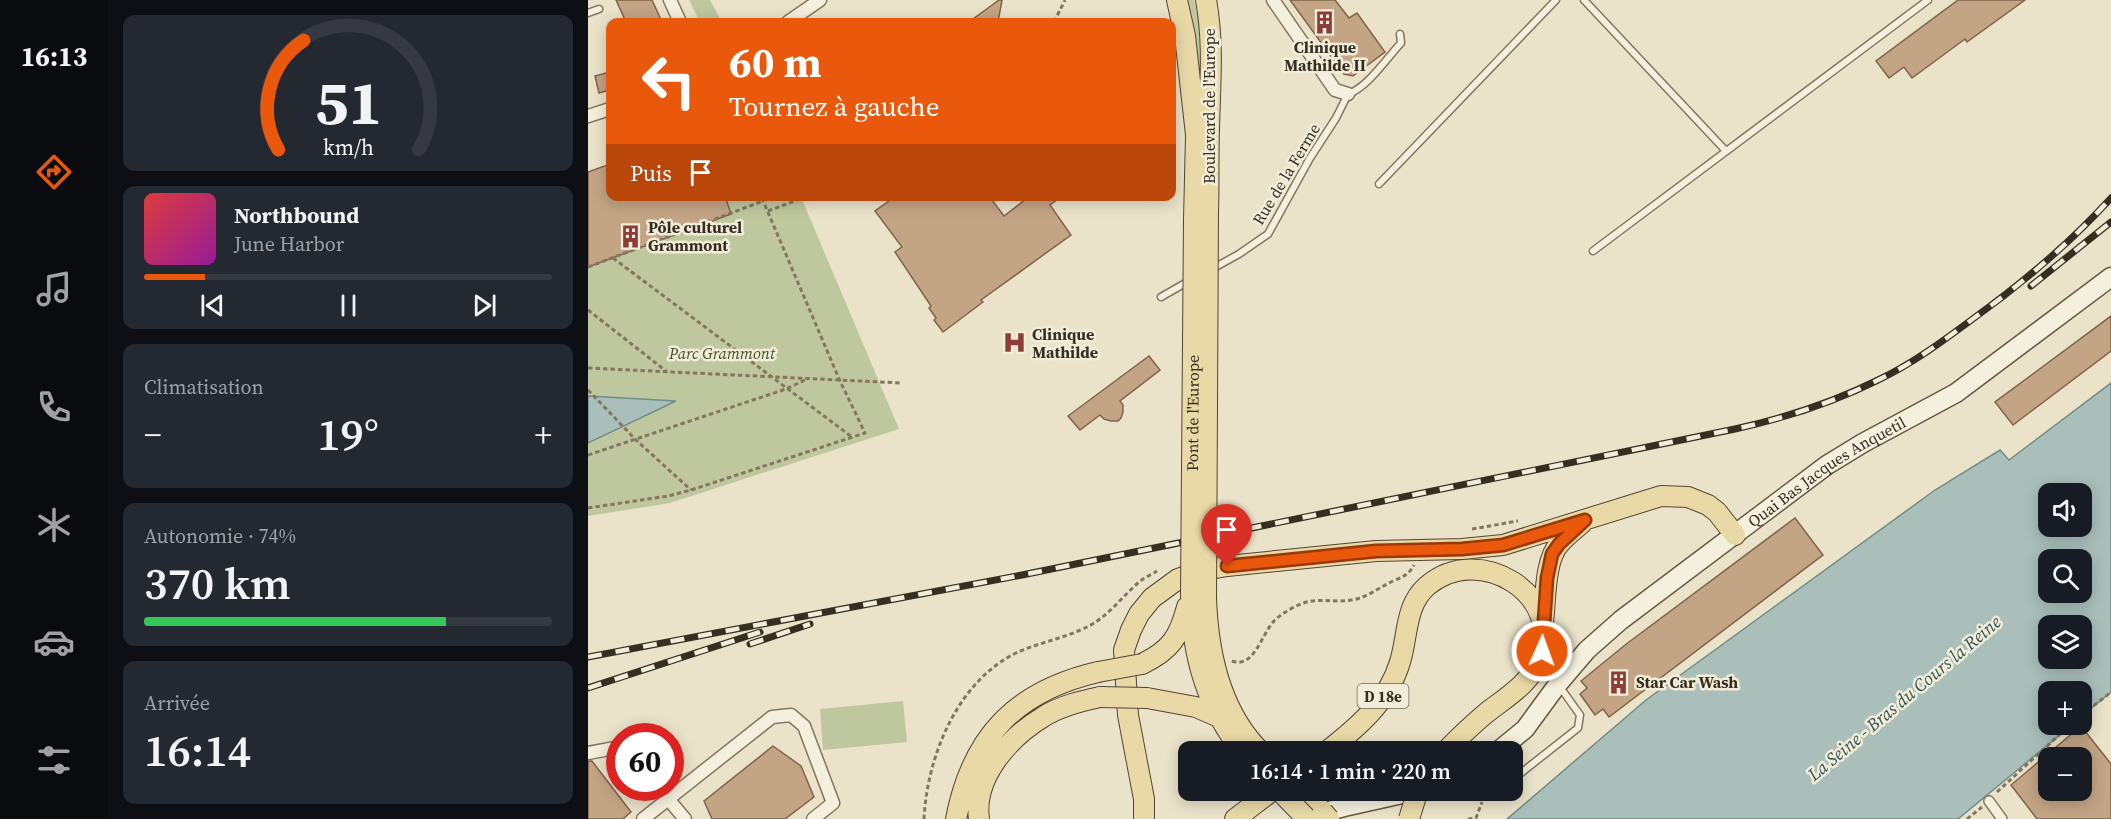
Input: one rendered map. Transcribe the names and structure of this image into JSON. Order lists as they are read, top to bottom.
{
  "streets": {
    "main road": [
      "Boulevard de l'Europe",
      "Pont de l'Europe",
      "Quai Bas Jacques Anquetil",
      "D 18e"
    ],
    "lane": ["Rue de la Ferme"]
  },
  "crossings": [
    ["Boulevard de l'Europe", "Pont de l'Europe"]
  ],
  "water": ["La Seine - Bras du Cours la Reine"],
  "parks": ["Parc Grammont"],
  "places": {
    "building": ["Clinique Mathilde II", "Pôle culturel Grammont", "Star Car Wash"],
    "hospital": ["Clinique Mathilde"]
  },
  "page": {
    "tabs": "16:13",
    "turn": ["60 m", "Tournez à gauche"],
    "then": "Puis",
    "song": ["Northbound", "June Harbor"],
    "tile": [
      "Climatisation",
      ["Autonomie · 74%", "370 km"],
      ["Arrivée", "16:14"]
    ],
    "heat": ["−", "19°", "+"],
    "map_buttons": ["+", "−"],
    "limit": "60",
    "trip": "16:14 · 1 min · 220 m",
    "gauge": ["51", "km/h"]
  }
}
